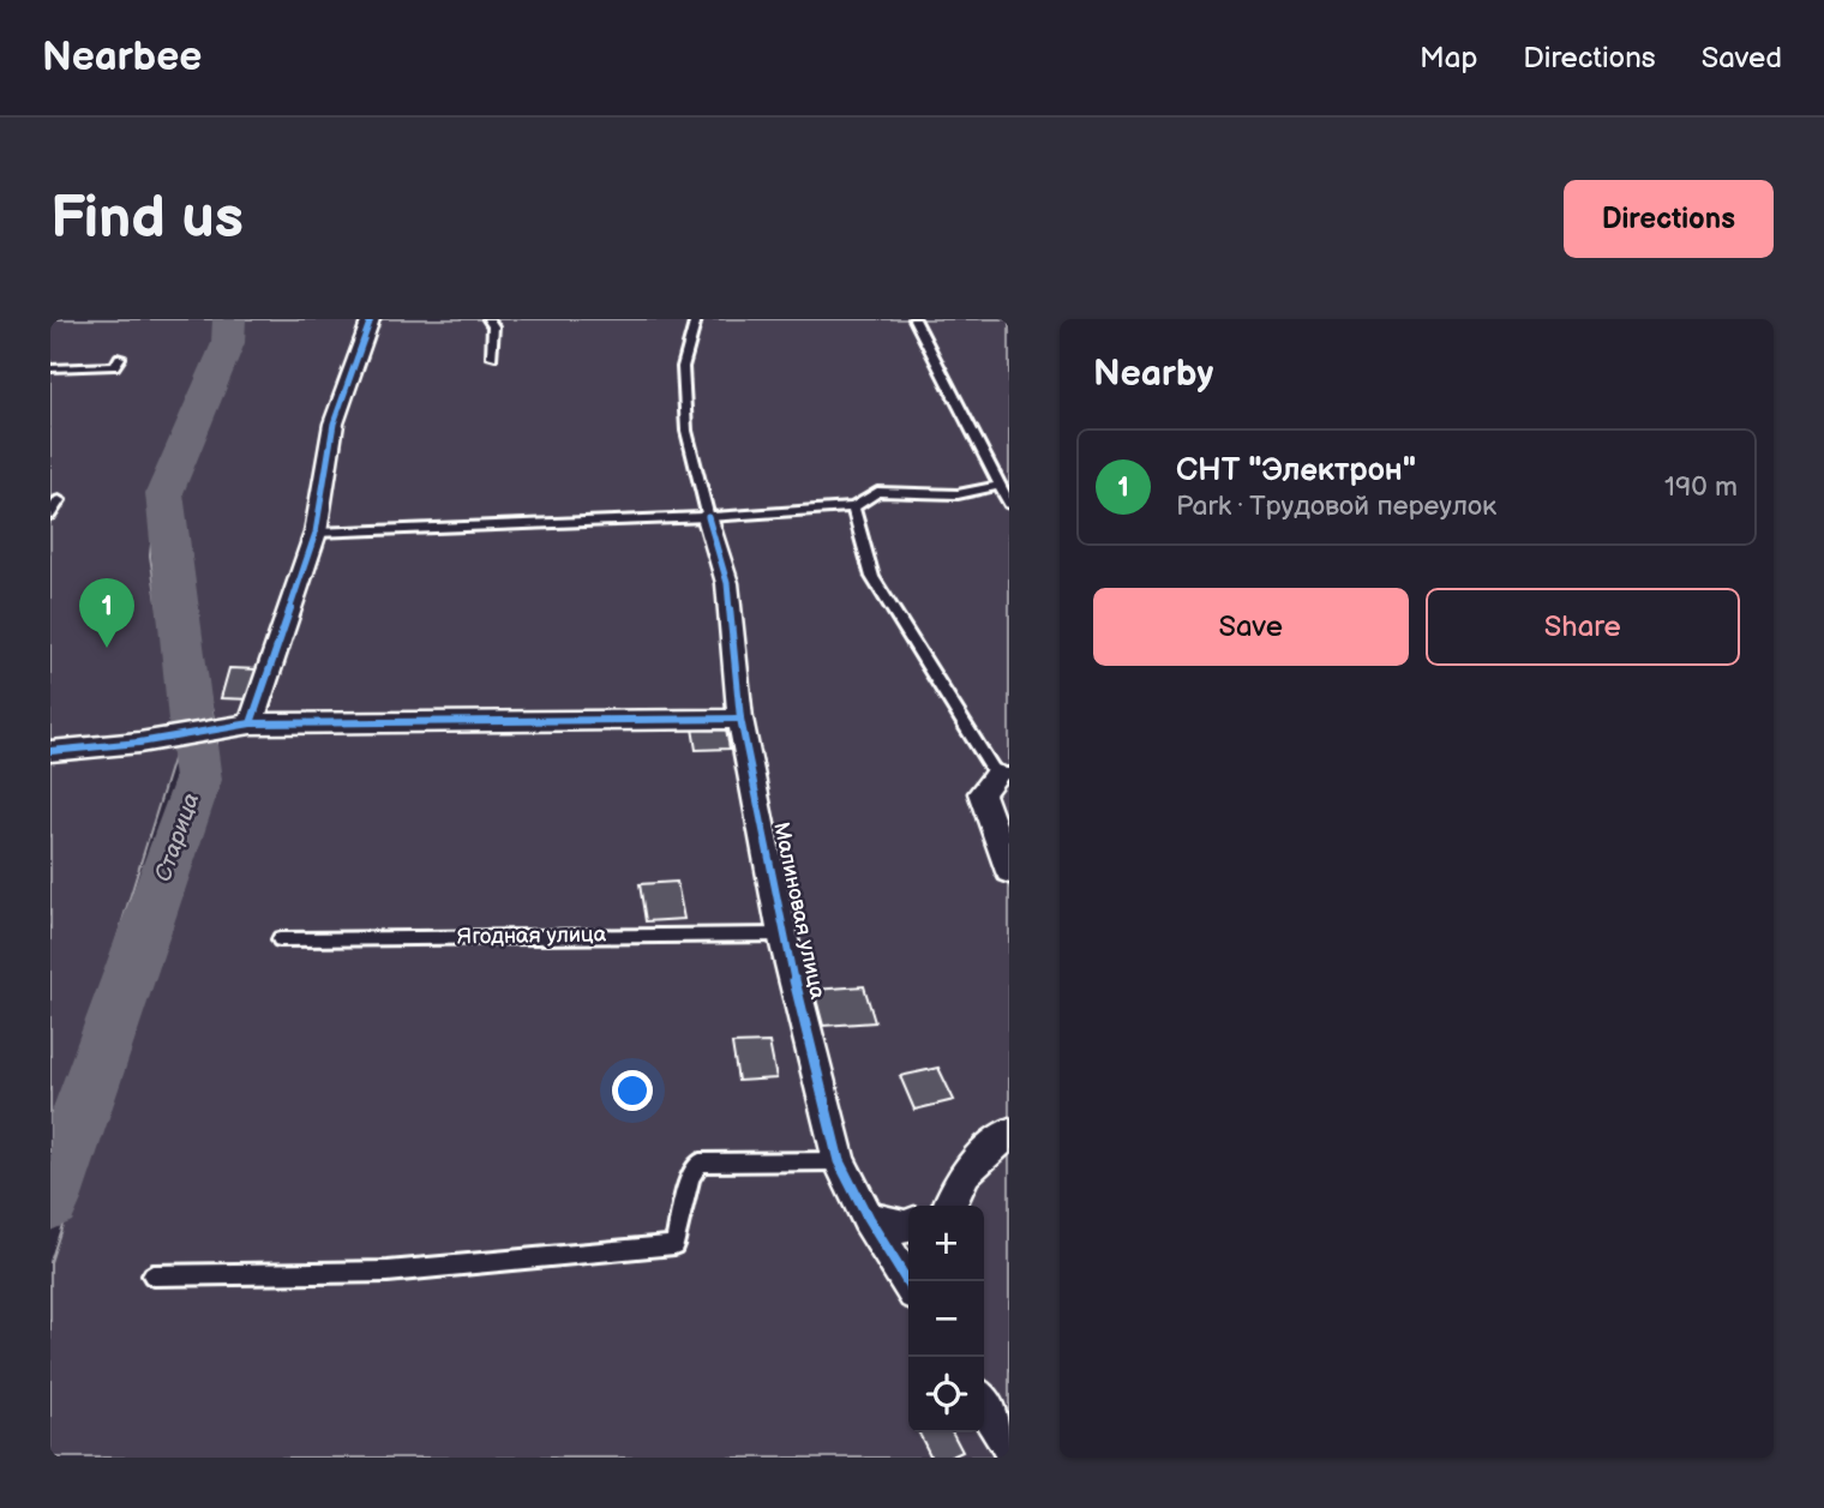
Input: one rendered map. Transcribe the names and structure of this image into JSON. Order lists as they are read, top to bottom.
{
  "streets": {
    "street": ["Малиновая улица"],
    "lane": ["Ягодная улица"]
  },
  "crossings": [
    ["Малиновая улица", "Ягодная улица"]
  ],
  "water": ["Старица"],
  "page": {
    "header": "Nearbee",
    "nav": ["Map", "Directions", "Saved"],
    "buttons": [
      "Directions",
      ["Save", "Share"]
    ],
    "title": "Find us",
    "heading": "Nearby",
    "list": [
      {
        "mark": "1",
        "name": "СНТ \"Электрон\"",
        "note": "Park · Трудовой переулок",
        "value": "190 m"
      }
    ],
    "pins": "1",
    "map_buttons": ["+", "−"]
  }
}
